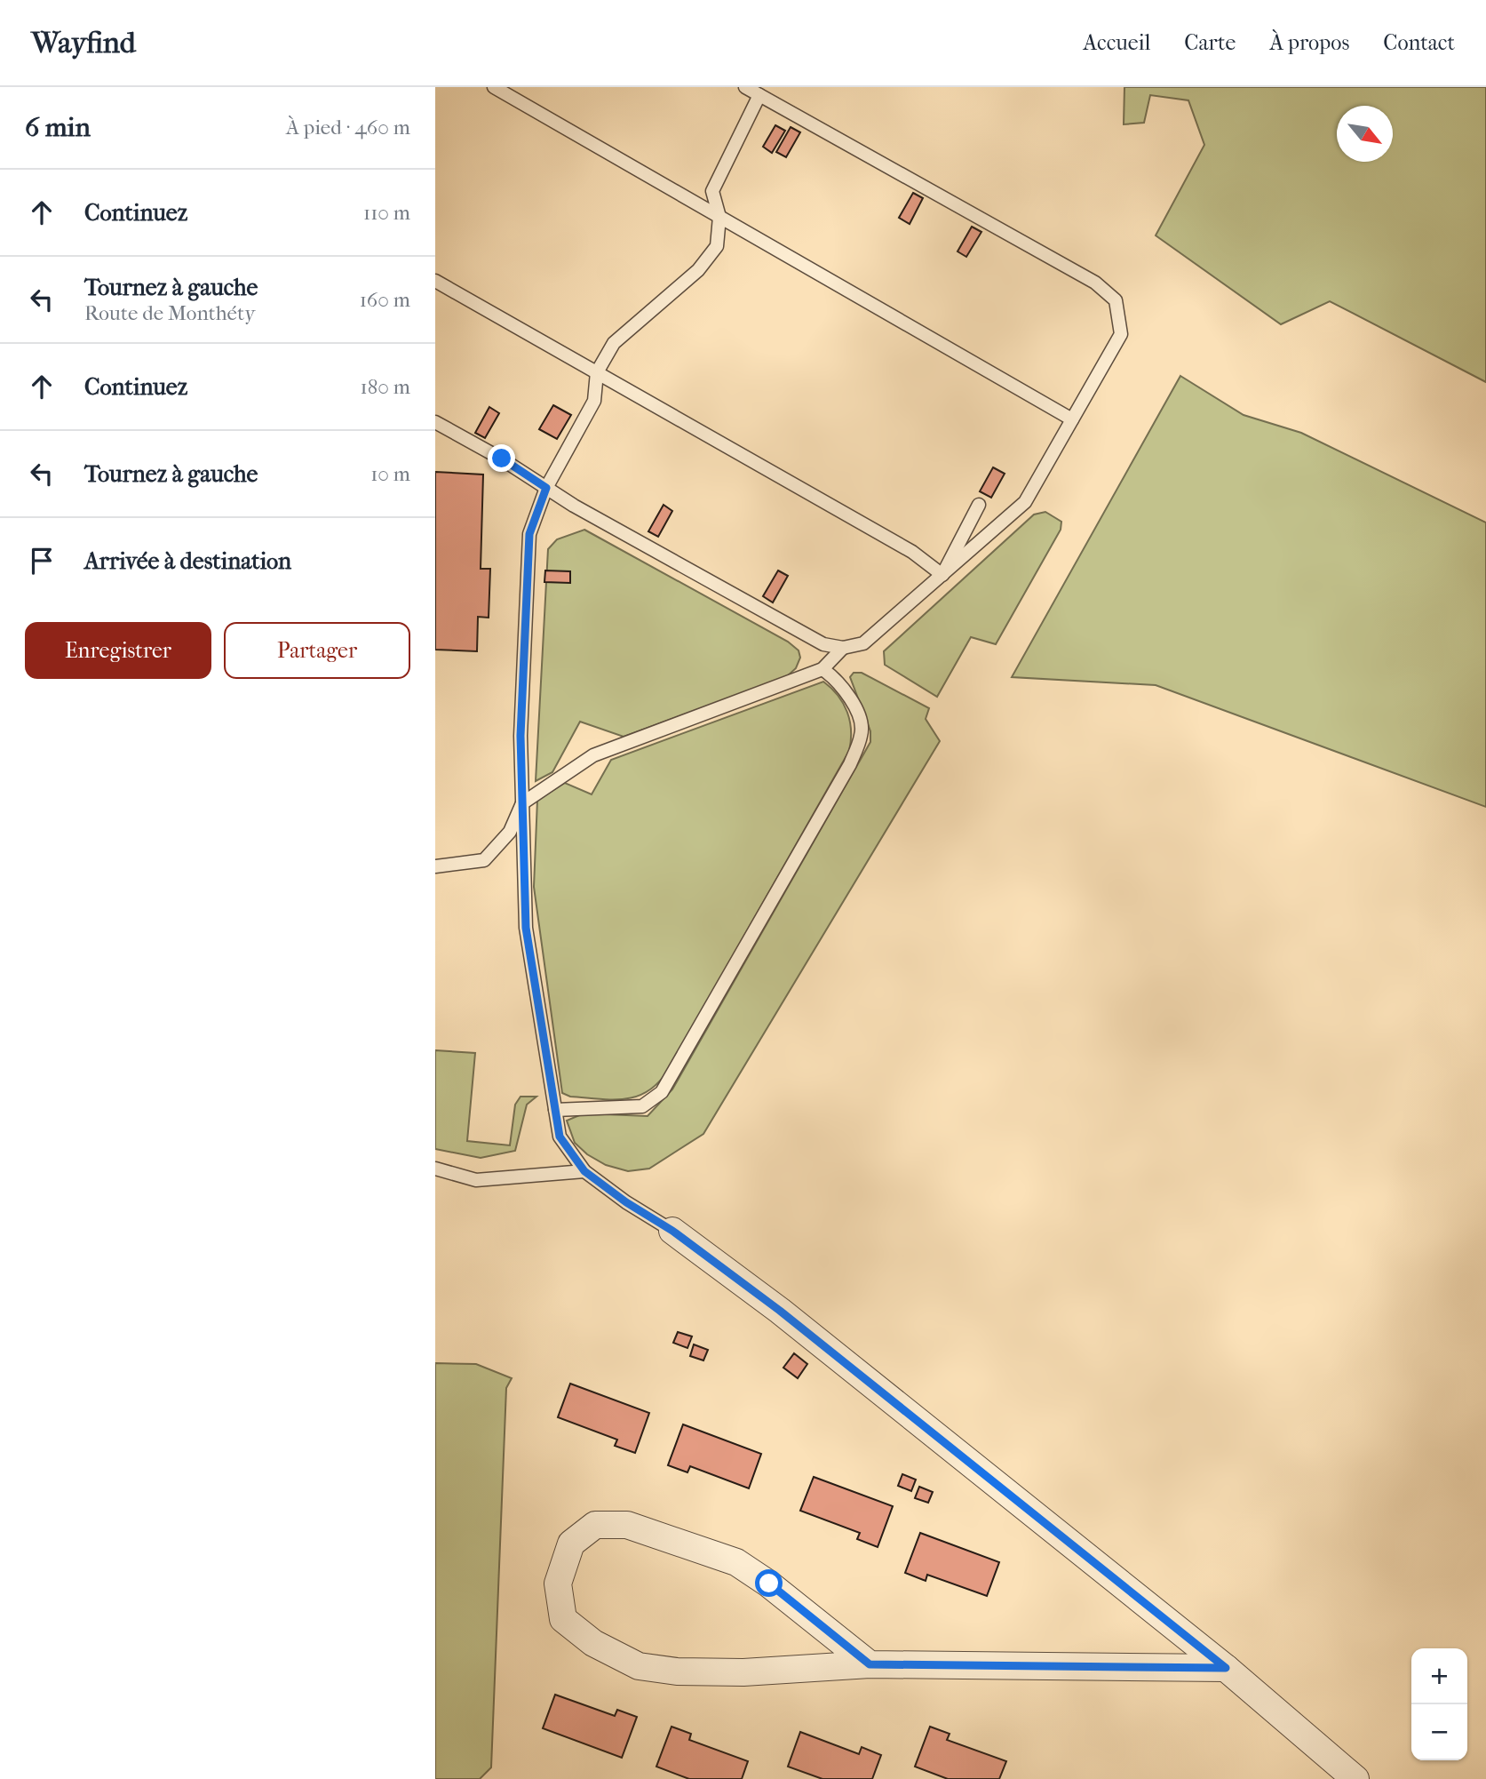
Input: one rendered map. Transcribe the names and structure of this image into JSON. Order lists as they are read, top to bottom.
{
  "north": "bottom right",
  "page": {
    "header": "Wayfind",
    "nav": [
      "Accueil",
      "Carte",
      "À propos",
      "Contact"
    ],
    "heading": ["6 min", "À pied · 460 m"],
    "list": [
      ["Continuez", "110 m"],
      ["Tournez à gauche", "Route de Monthéty", "160 m"],
      ["Continuez", "180 m"],
      ["Tournez à gauche", "10 m"],
      "Arrivée à destination"
    ],
    "buttons": ["Enregistrer", "Partager"],
    "map_buttons": ["+", "−"]
  }
}
